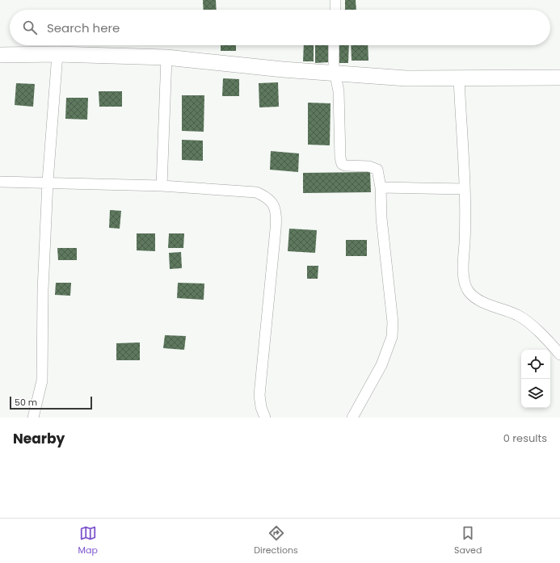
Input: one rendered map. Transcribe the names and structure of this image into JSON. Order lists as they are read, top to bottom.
{
  "scale_bar": "50 m",
  "page": {
    "search": "Search here",
    "scale": "50 m",
    "heading": ["Nearby", "0 results"],
    "nav": ["Map", "Directions", "Saved"]
  }
}
